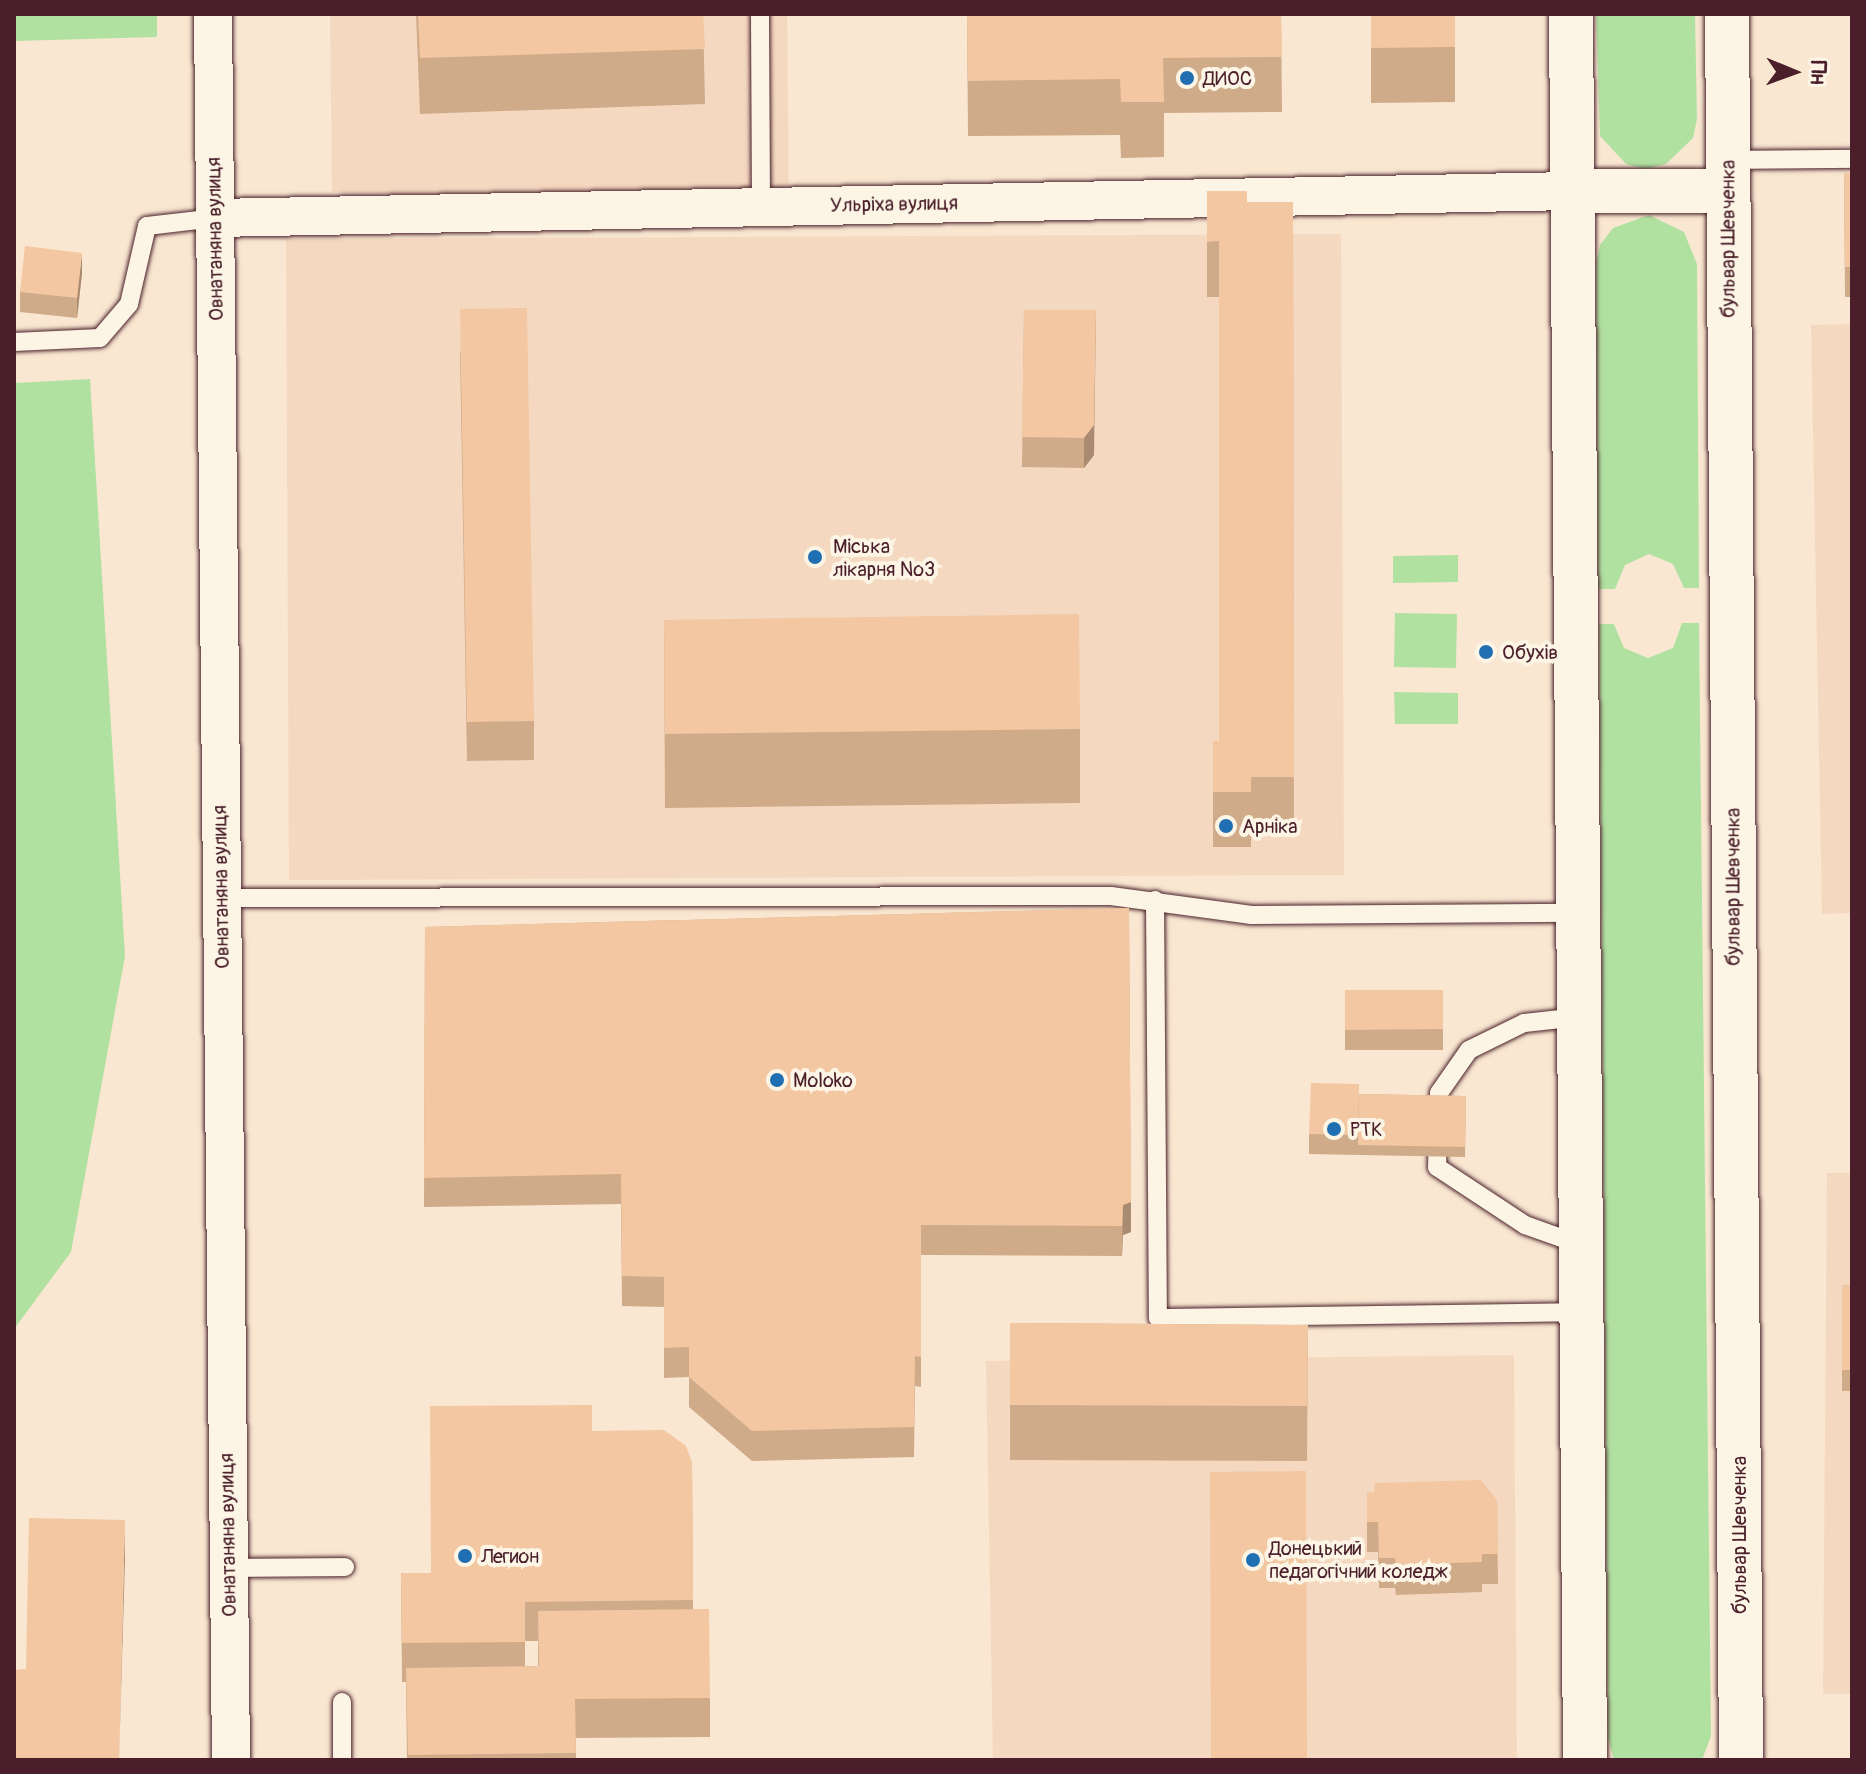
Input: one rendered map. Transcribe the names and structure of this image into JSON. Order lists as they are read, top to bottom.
{
  "streets": {
    "main road": ["бульвар Шевченка"],
    "street": ["Ульріха вулиця", "Овнатаняна вулиця"]
  },
  "crossings": [
    ["Ульріха вулиця", "Овнатаняна вулиця"]
  ],
  "places": [
    "ДИОС",
    "Міська лікарня №3",
    "Обухів",
    "Арніка",
    "Moloko",
    "РТК",
    "Легион",
    "Донецький педагогічний коледж"
  ],
  "north": "right"
}
